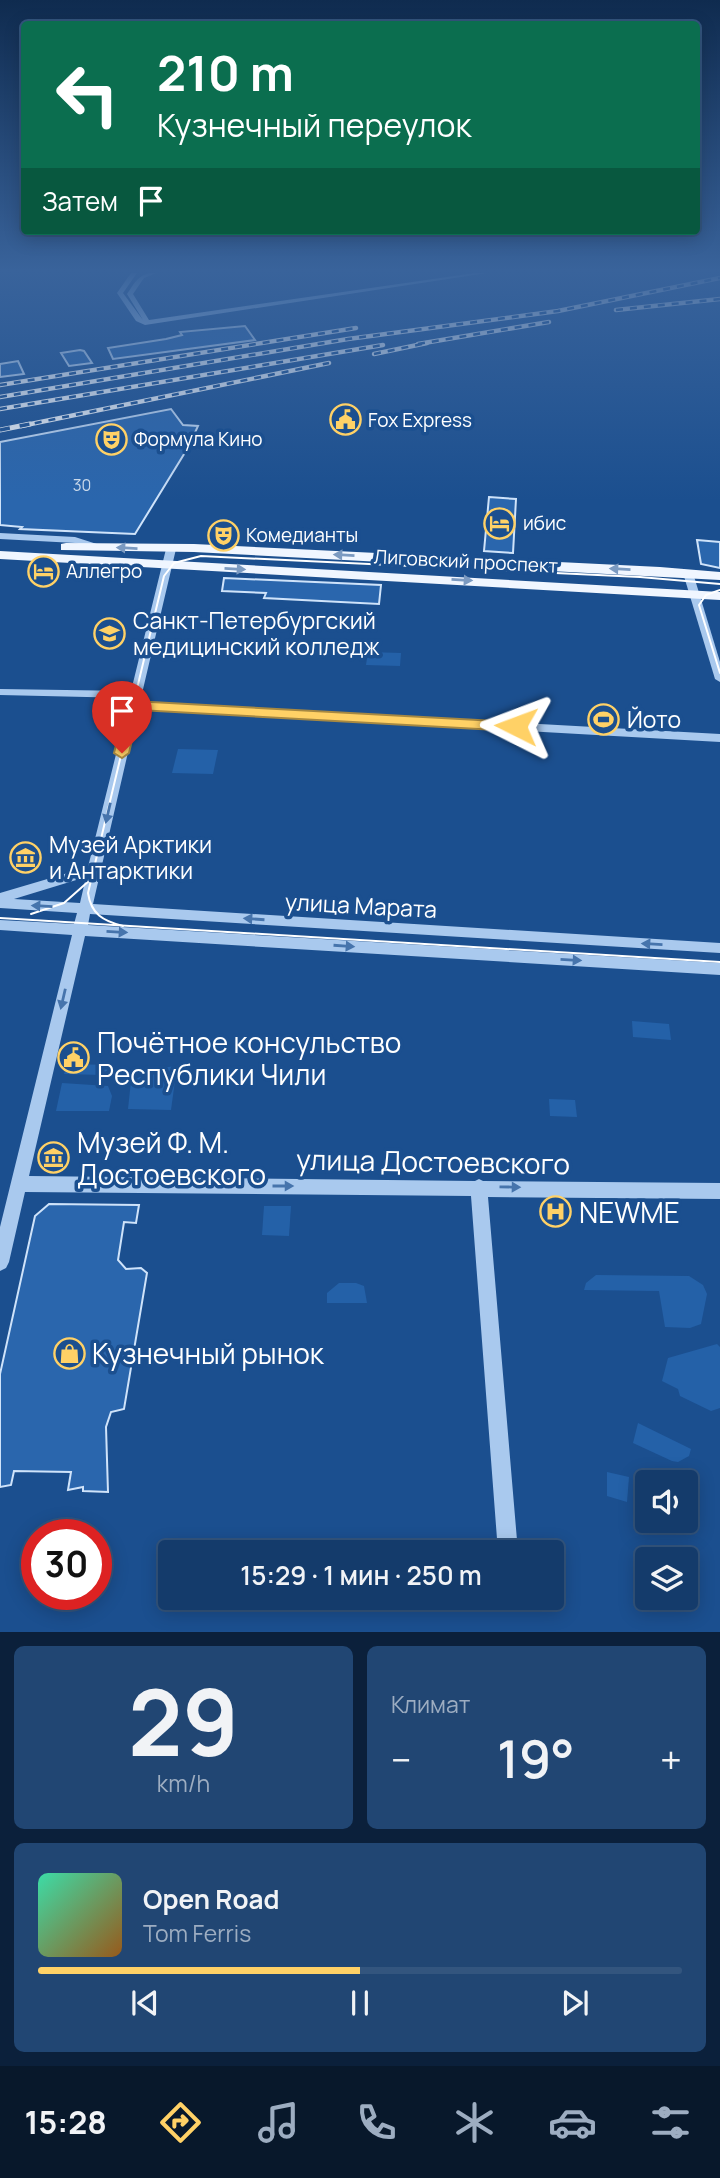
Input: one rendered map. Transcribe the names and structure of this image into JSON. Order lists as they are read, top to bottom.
{
  "streets": {
    "main road": ["Лиговский проспект"],
    "street": ["улица Марата", "улица Достоевского"]
  },
  "one_way": ["улица Достоевского"],
  "places": {
    "public building": ["Fox Express", "Почётное консульство Республики Чили"],
    "theatre": ["Формула Кино", "Комедианты"],
    "hotel": ["ибис", "Аллегро"],
    "school or university": ["Санкт-Петербургский медицинский колледж"],
    "sports": ["Йото"],
    "museum": ["Музей Арктики и Антарктики", "Музей Ф. М. Достоевского"],
    "hospital": ["NEWME"],
    "shop": ["Кузнечный рынок"]
  },
  "house_numbers": ["30"],
  "page": {
    "turn": ["210 m", "Кузнечный переулок"],
    "then": "Затем",
    "limit": "30",
    "trip": "15:29 · 1 мин · 250 m",
    "tile": [
      ["29", "km/h"],
      "Климат"
    ],
    "heat": ["−", "19°", "+"],
    "song": ["Open Road", "Tom Ferris"],
    "tabs": "15:28"
  }
}
